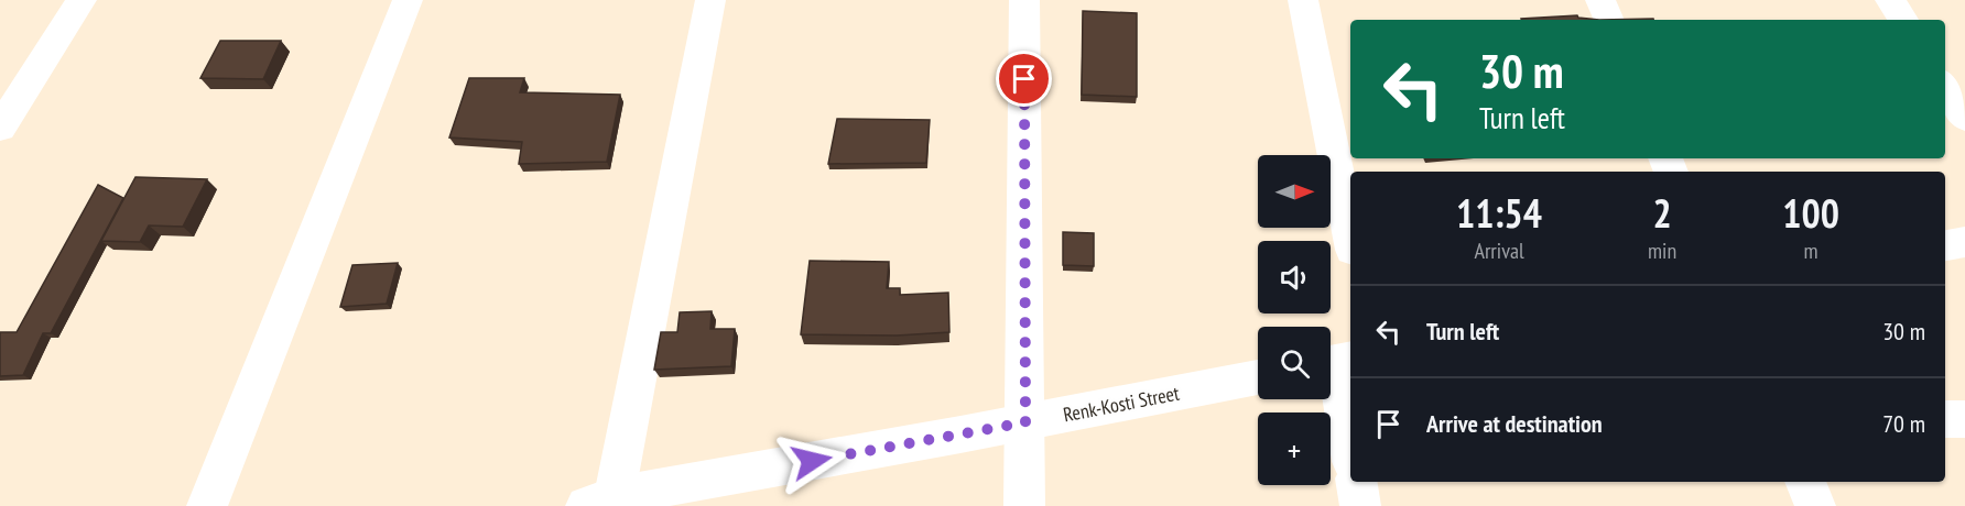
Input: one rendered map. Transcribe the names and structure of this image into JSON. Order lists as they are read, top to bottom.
{
  "streets": {
    "street": ["Renk-Kosti Street"]
  },
  "north": "right",
  "page": {
    "turn": ["30 m", "Turn left"],
    "map_buttons": "+",
    "eta": [
      "11:54",
      "Arrival",
      "2",
      "min",
      "100",
      "m"
    ],
    "list": [
      {
        "name": "Turn left",
        "value": "30 m"
      },
      {
        "name": "Arrive at destination",
        "value": "70 m"
      }
    ]
  }
}
